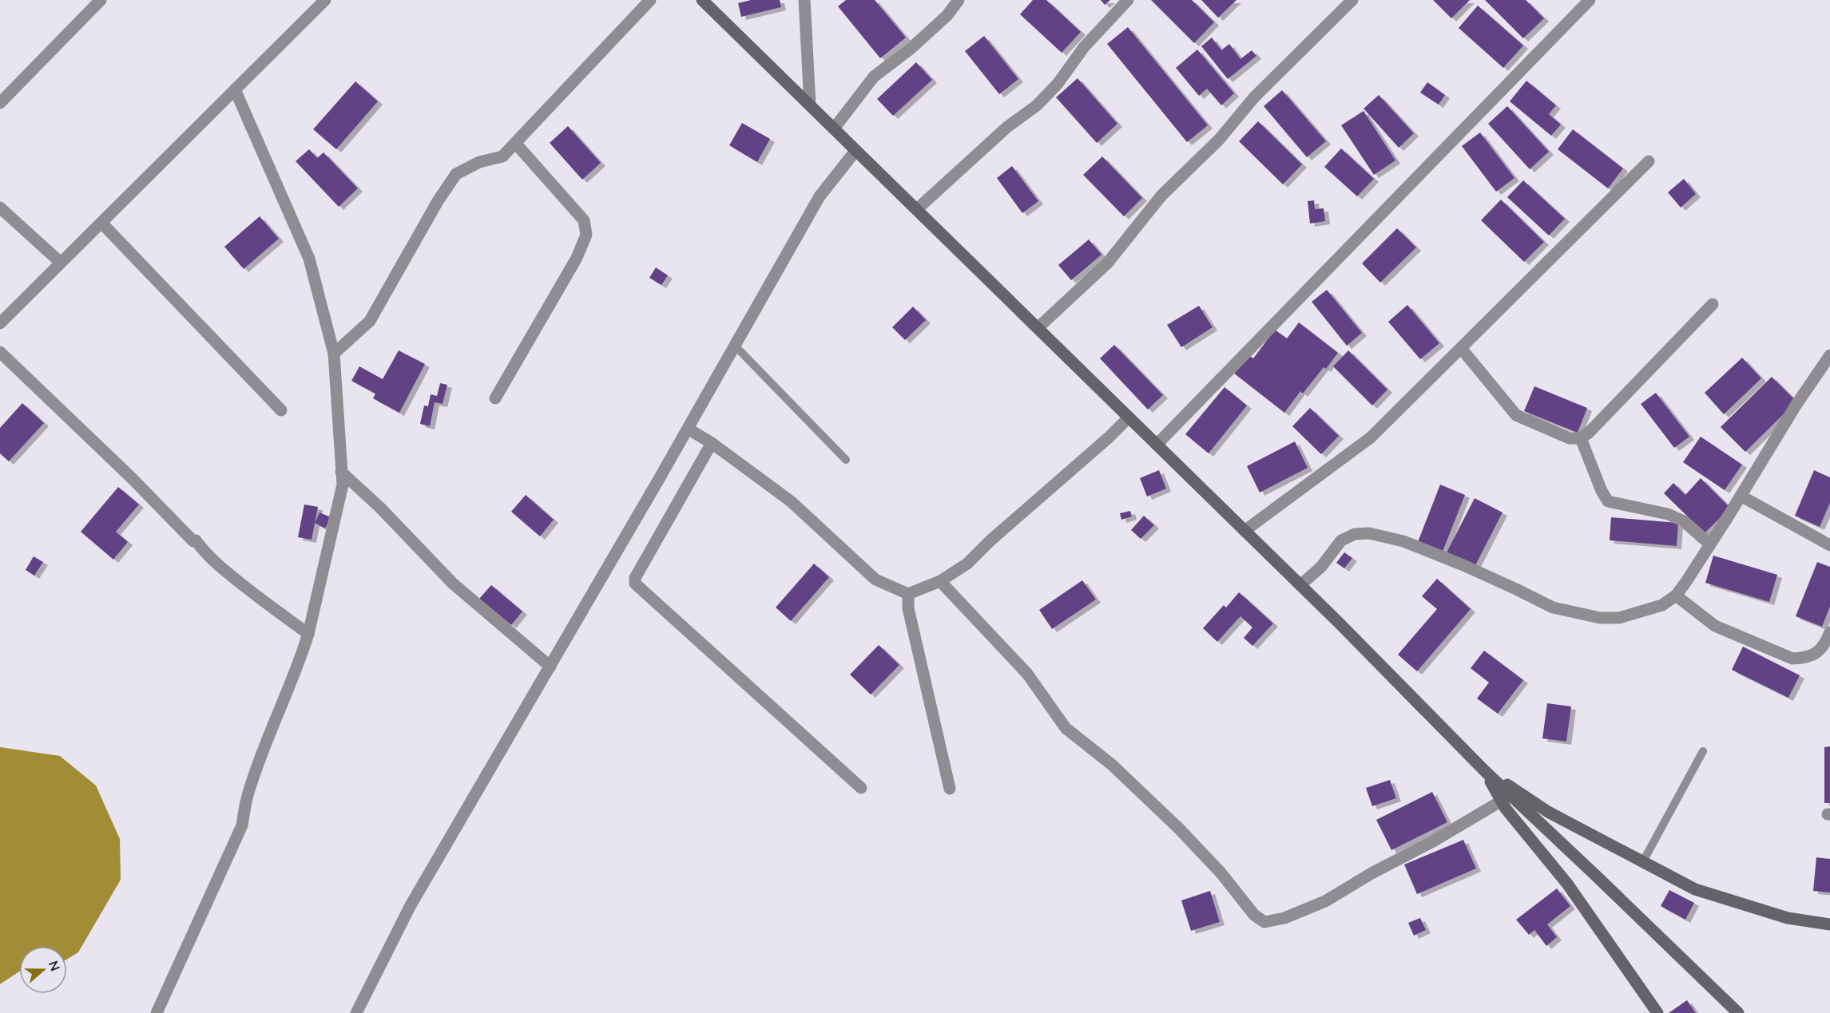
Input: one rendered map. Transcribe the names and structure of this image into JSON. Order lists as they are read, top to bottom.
{
  "north": "right"
}
